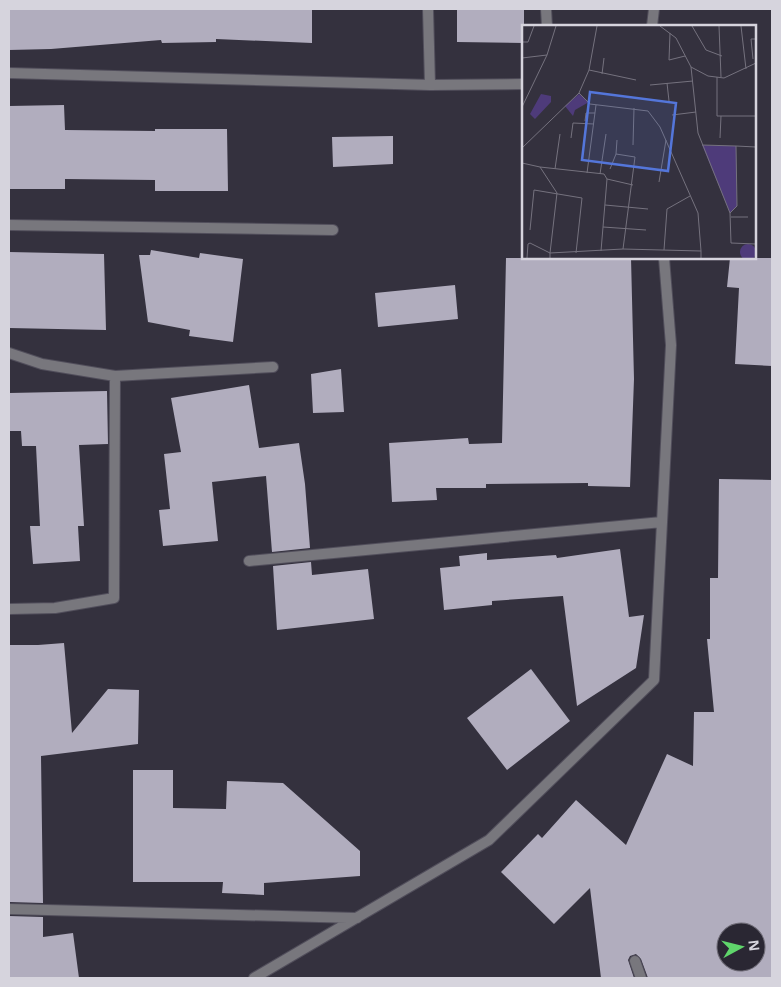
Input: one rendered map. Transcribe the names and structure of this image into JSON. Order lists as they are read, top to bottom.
{
  "north": "right"
}
